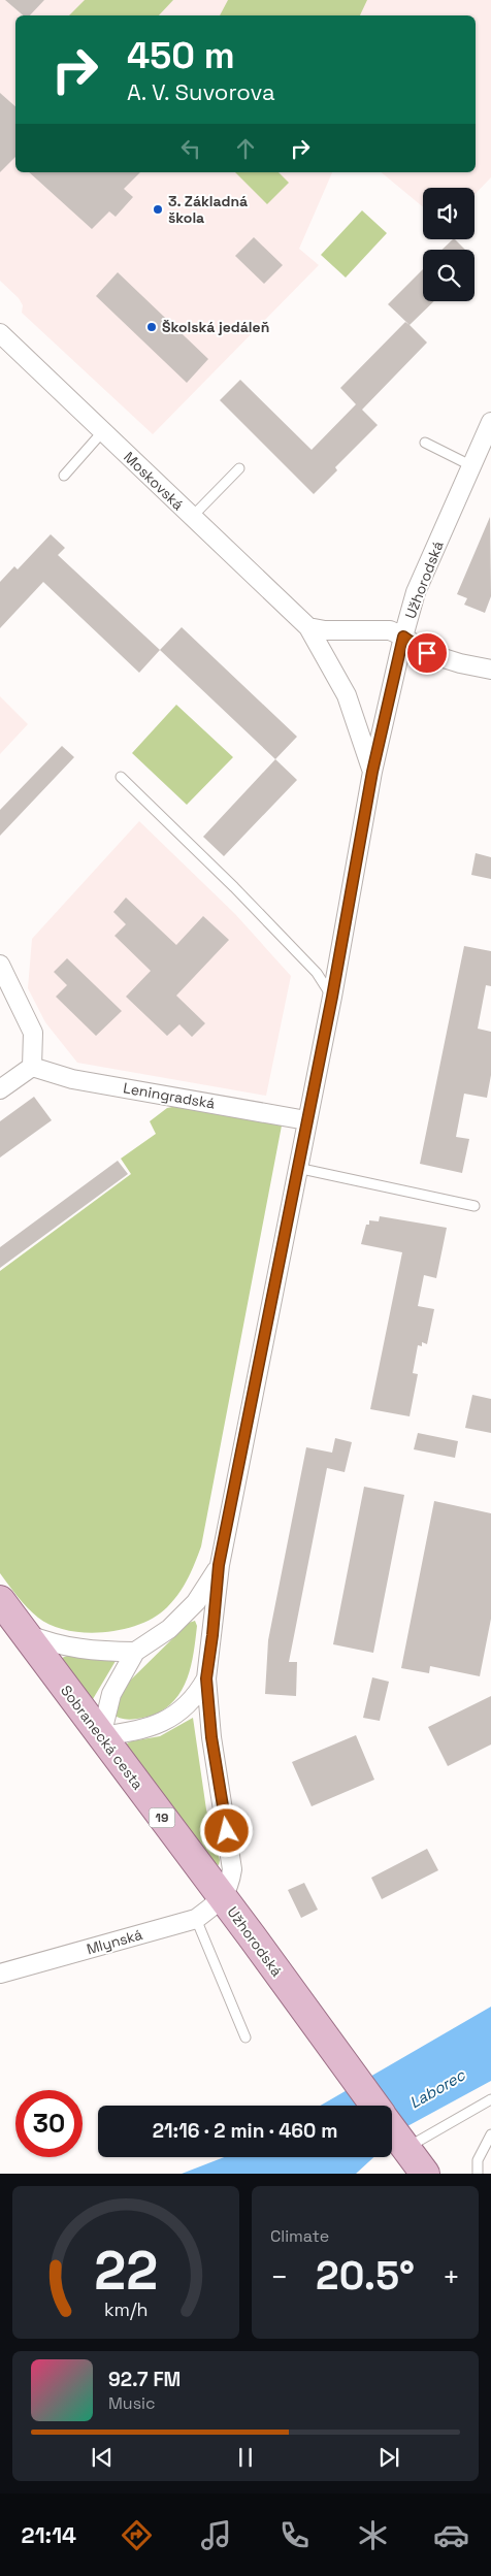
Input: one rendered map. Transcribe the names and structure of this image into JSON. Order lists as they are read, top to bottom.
{
  "streets": {
    "main road": ["Užhorodská", "Sobranecká cesta", "19"],
    "street": ["Moskovská", "Leningradská", "Mlynská"]
  },
  "crossings": [
    ["Moskovská", "Užhorodská"],
    ["Užhorodská", "Leningradská"],
    ["Užhorodská", "Sobranecká cesta"],
    ["Užhorodská", "Mlynská"],
    ["Sobranecká cesta", "Mlynská"]
  ],
  "water": ["Laborec"],
  "places": ["3. Základná škola", "Školská jedáleň"],
  "page": {
    "turn": ["450 m", "A. V. Suvorova"],
    "limit": "30",
    "trip": "21:16 · 2 min · 460 m",
    "tile": "Climate",
    "heat": ["−", "20.5°", "+"],
    "song": ["92.7 FM", "Music"],
    "tabs": "21:14",
    "gauge": ["22", "km/h"]
  }
}
